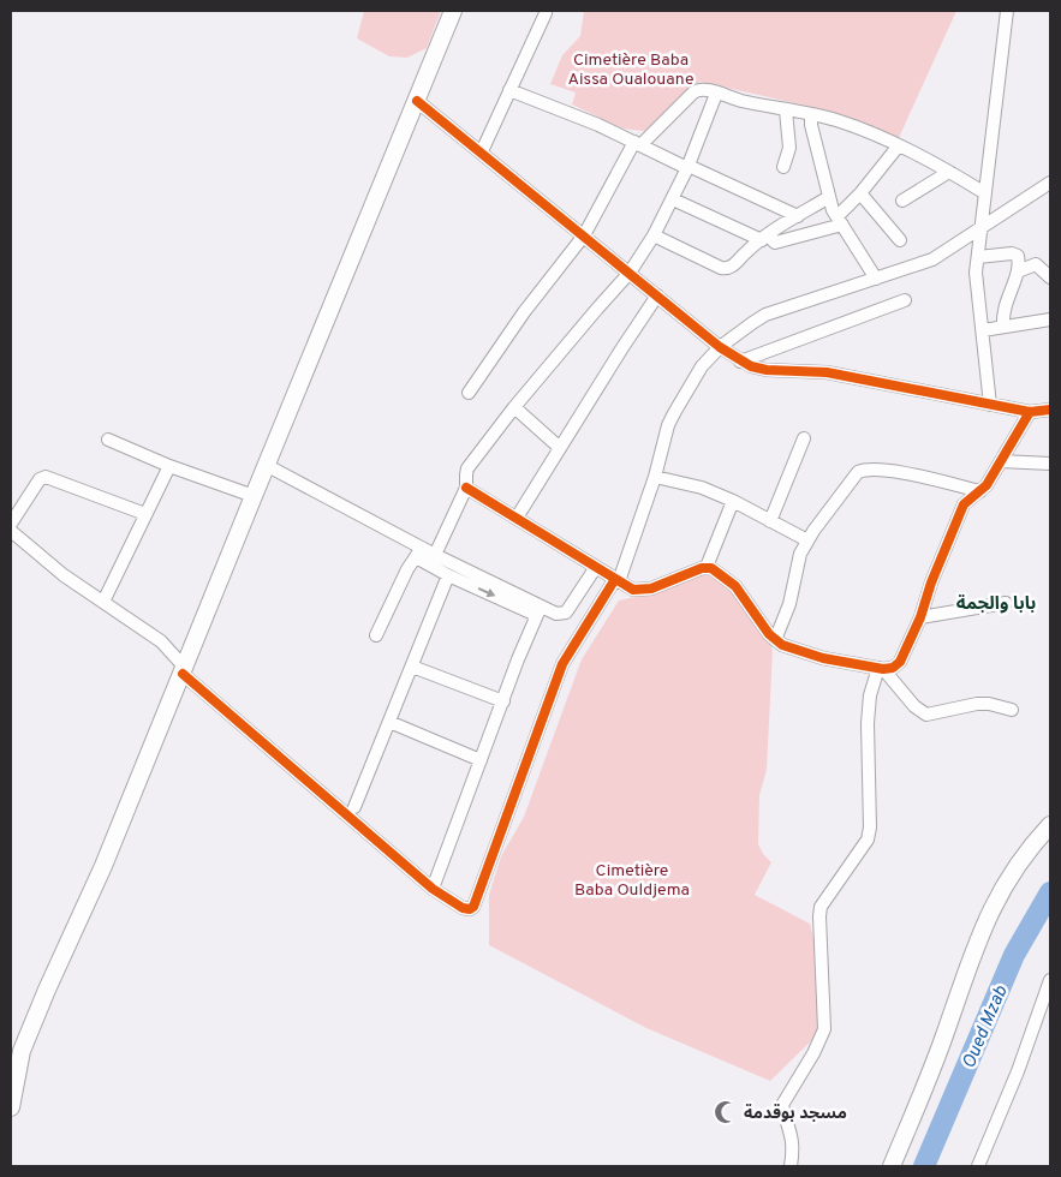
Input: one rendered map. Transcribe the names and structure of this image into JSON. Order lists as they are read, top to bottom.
{
  "districts": ["بابا والجمة"],
  "water": ["Oued Mzab"],
  "parks": ["Cimetière Baba Aissa Oualouane", "Cimetière Baba Ouldjema"],
  "places": {
    "mosque": ["مسجد بوقدمة"]
  }
}
